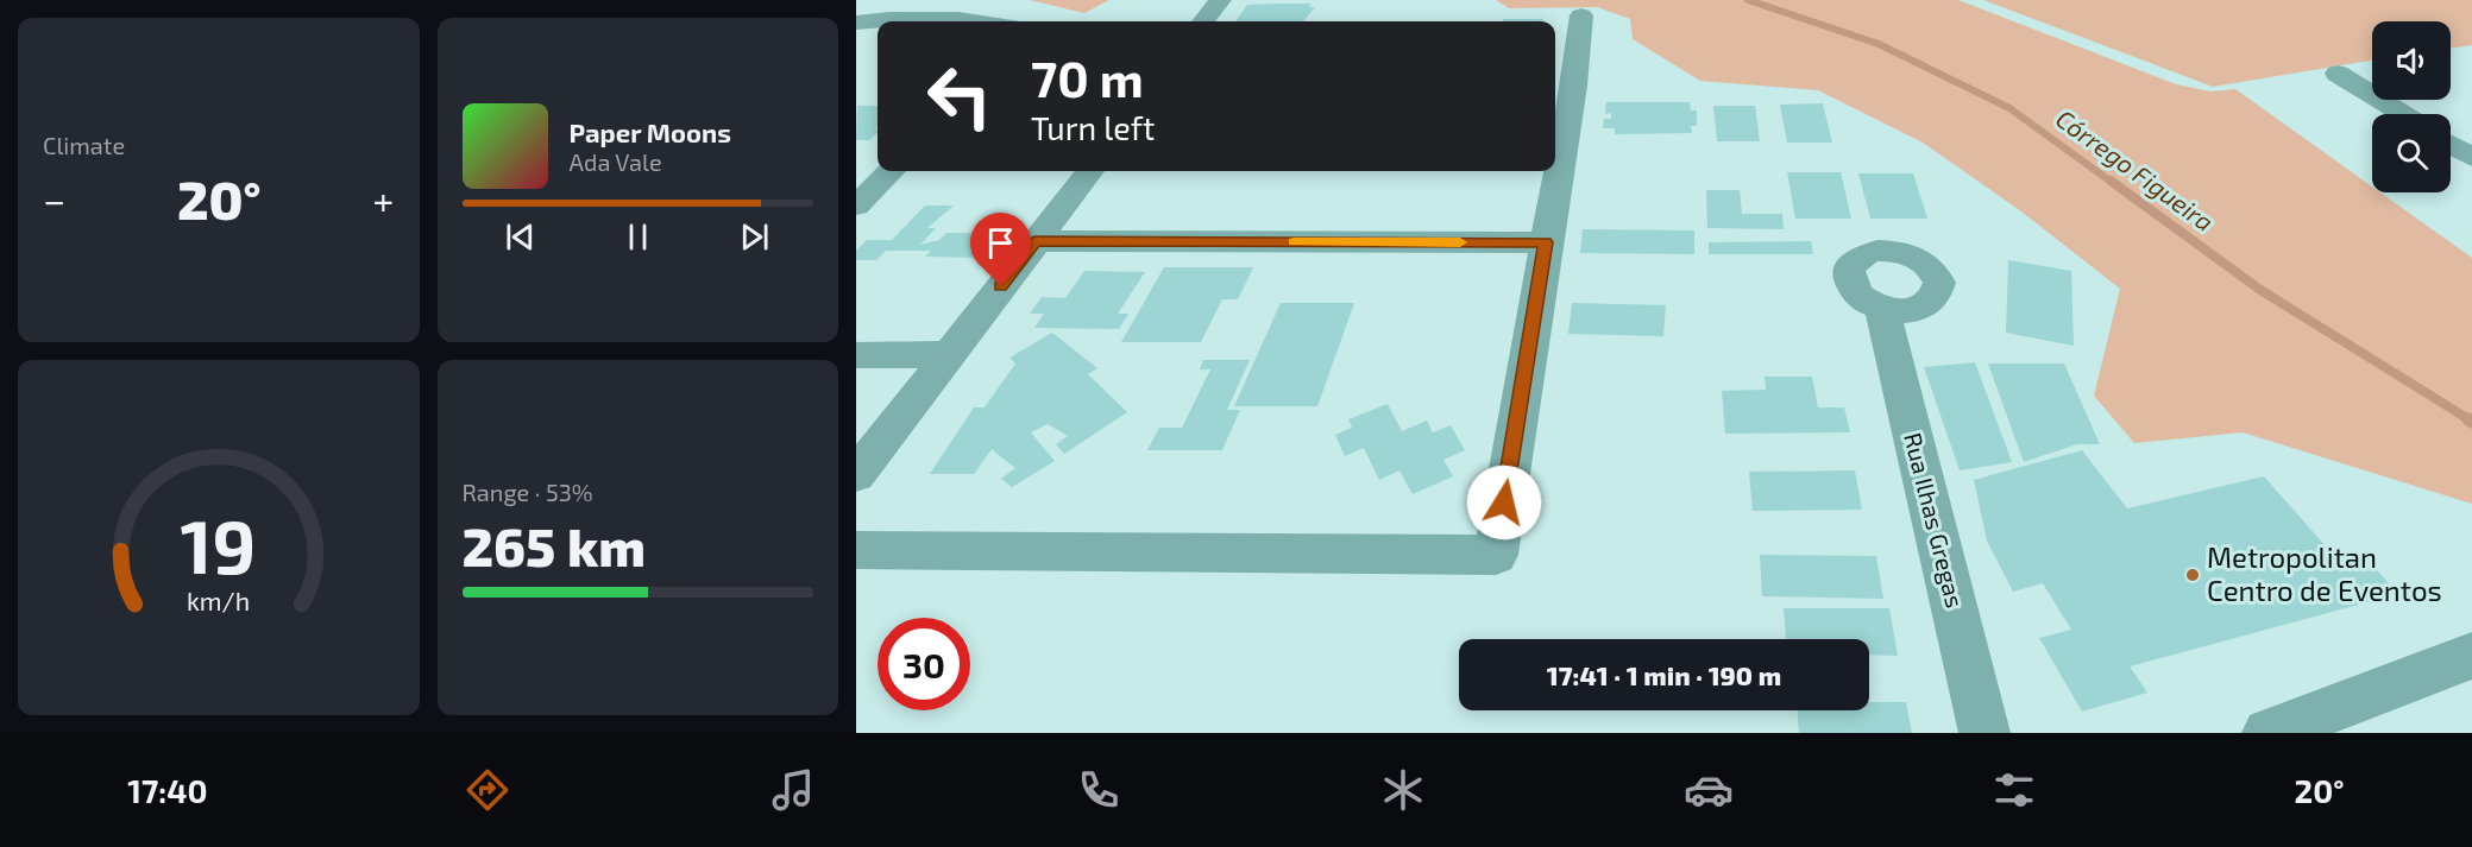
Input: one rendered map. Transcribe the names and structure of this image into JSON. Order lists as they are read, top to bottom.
{
  "streets": {
    "street": ["Rua Ilhas Gregas"]
  },
  "water": ["Córrego Figueira"],
  "places": ["Metropolitan Centro de Eventos"],
  "page": {
    "tile": [
      "Climate",
      ["Range · 53%", "265 km"]
    ],
    "turn": ["70 m", "Turn left"],
    "song": ["Paper Moons", "Ada Vale"],
    "heat": ["−", "20°", "+"],
    "limit": "30",
    "trip": "17:41 · 1 min · 190 m",
    "tabs": ["17:40", "20°"],
    "gauge": ["19", "km/h"]
  }
}
